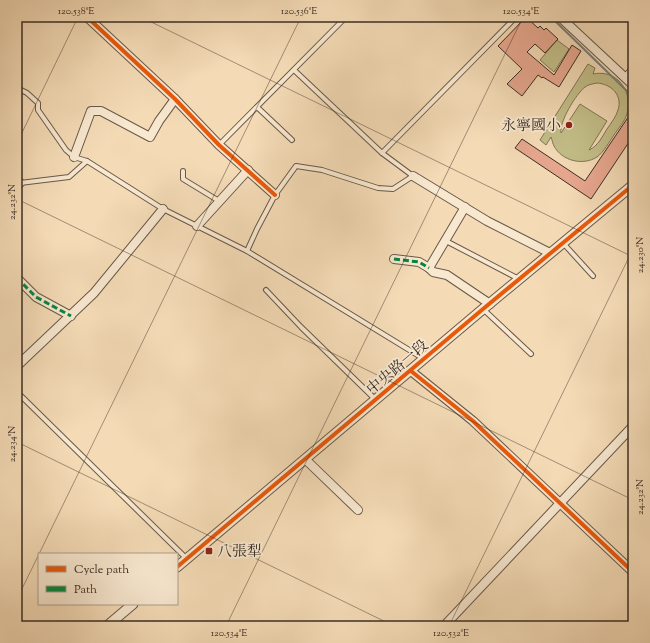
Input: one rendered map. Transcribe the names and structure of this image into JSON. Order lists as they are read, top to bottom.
{
  "streets": {
    "street": ["中央路一段"]
  },
  "places": {
    "other": ["永寧國小"],
    "transit": ["八張犁"]
  },
  "legend": ["Cycle path", "Path"],
  "coordinates": [
    "120.538°E",
    "120.536°E",
    "120.534°E",
    "24.232°N",
    "24.230°N",
    "24.234°N",
    "120.532°E"
  ]
}
